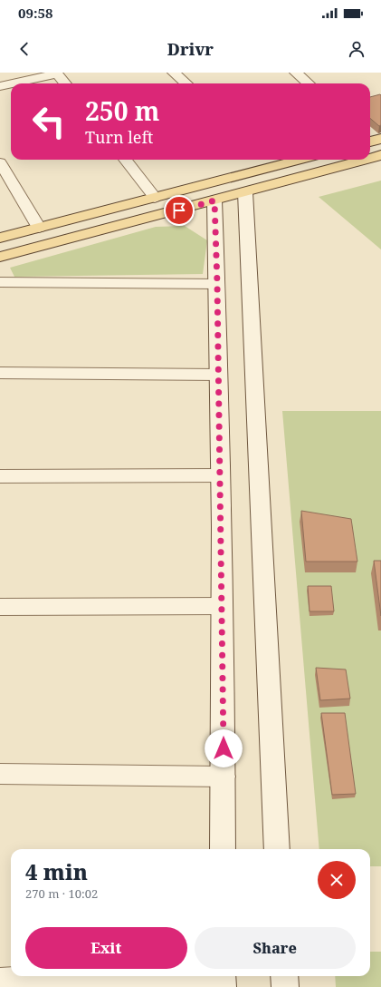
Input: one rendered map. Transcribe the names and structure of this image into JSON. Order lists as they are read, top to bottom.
{
  "page": {
    "status": "09:58",
    "header": "Drivr",
    "turn": ["250 m", "Turn left"],
    "heading": ["4 min", "270 m · 10:02"],
    "buttons": ["Exit", "Share"]
  }
}
